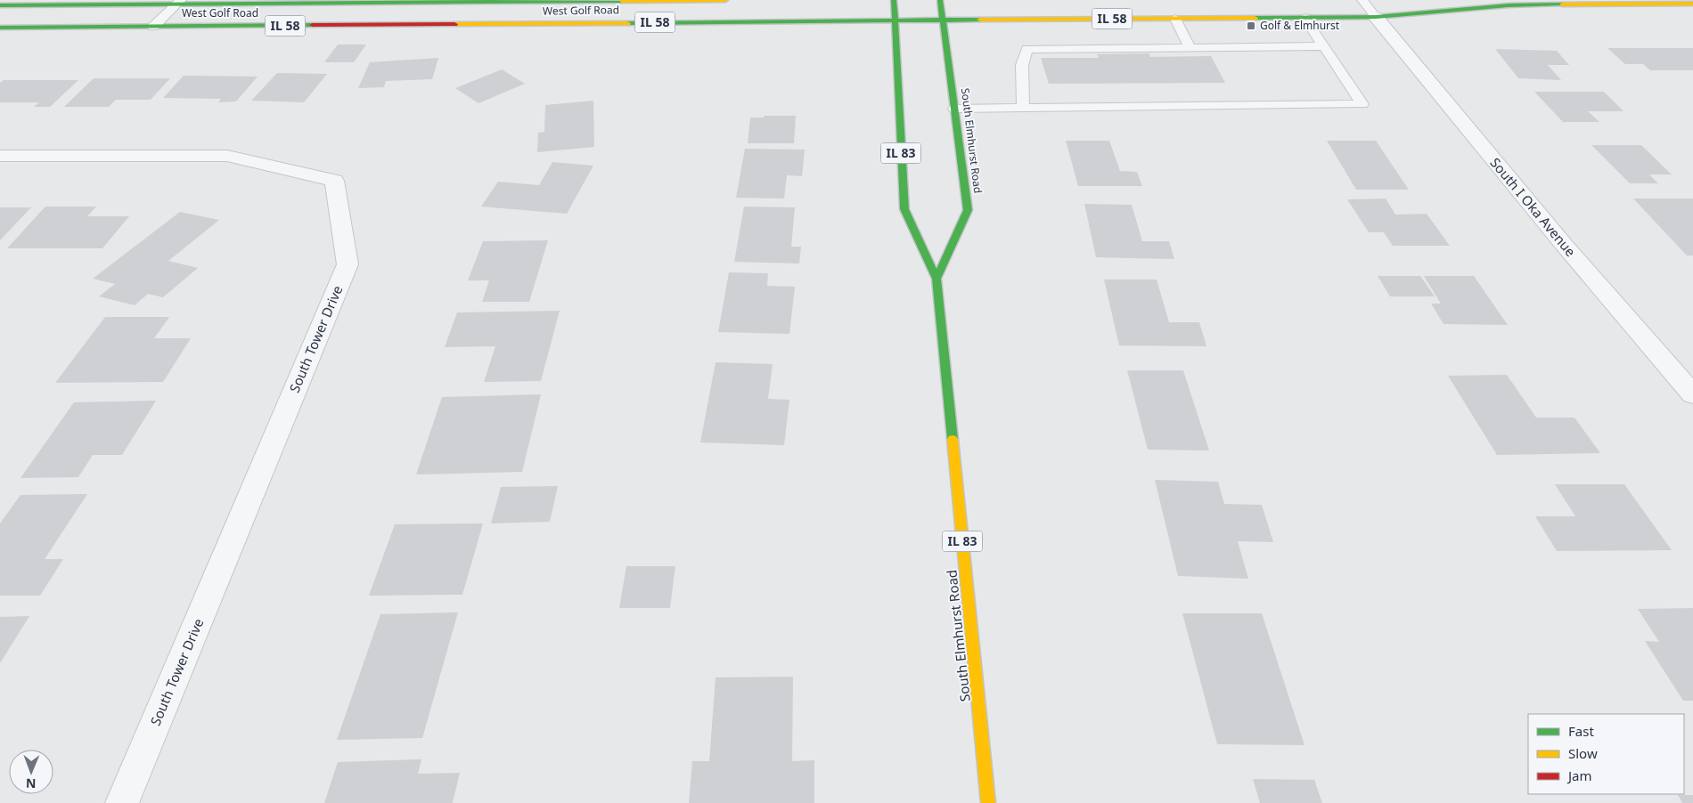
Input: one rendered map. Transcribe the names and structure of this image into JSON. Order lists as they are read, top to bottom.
{
  "streets": {
    "main road": [
      "West Golf Road",
      "IL 58",
      "South Elmhurst Road",
      "IL 83"
    ],
    "street": ["South I Oka Avenue", "South Tower Drive"]
  },
  "crossings": [
    ["West Golf Road", "South Elmhurst Road"],
    ["West Golf Road", "South I Oka Avenue"]
  ],
  "places": {
    "transit": ["Golf & Elmhurst"]
  },
  "legend": ["Fast", "Slow", "Jam"],
  "north": "bottom"
}
